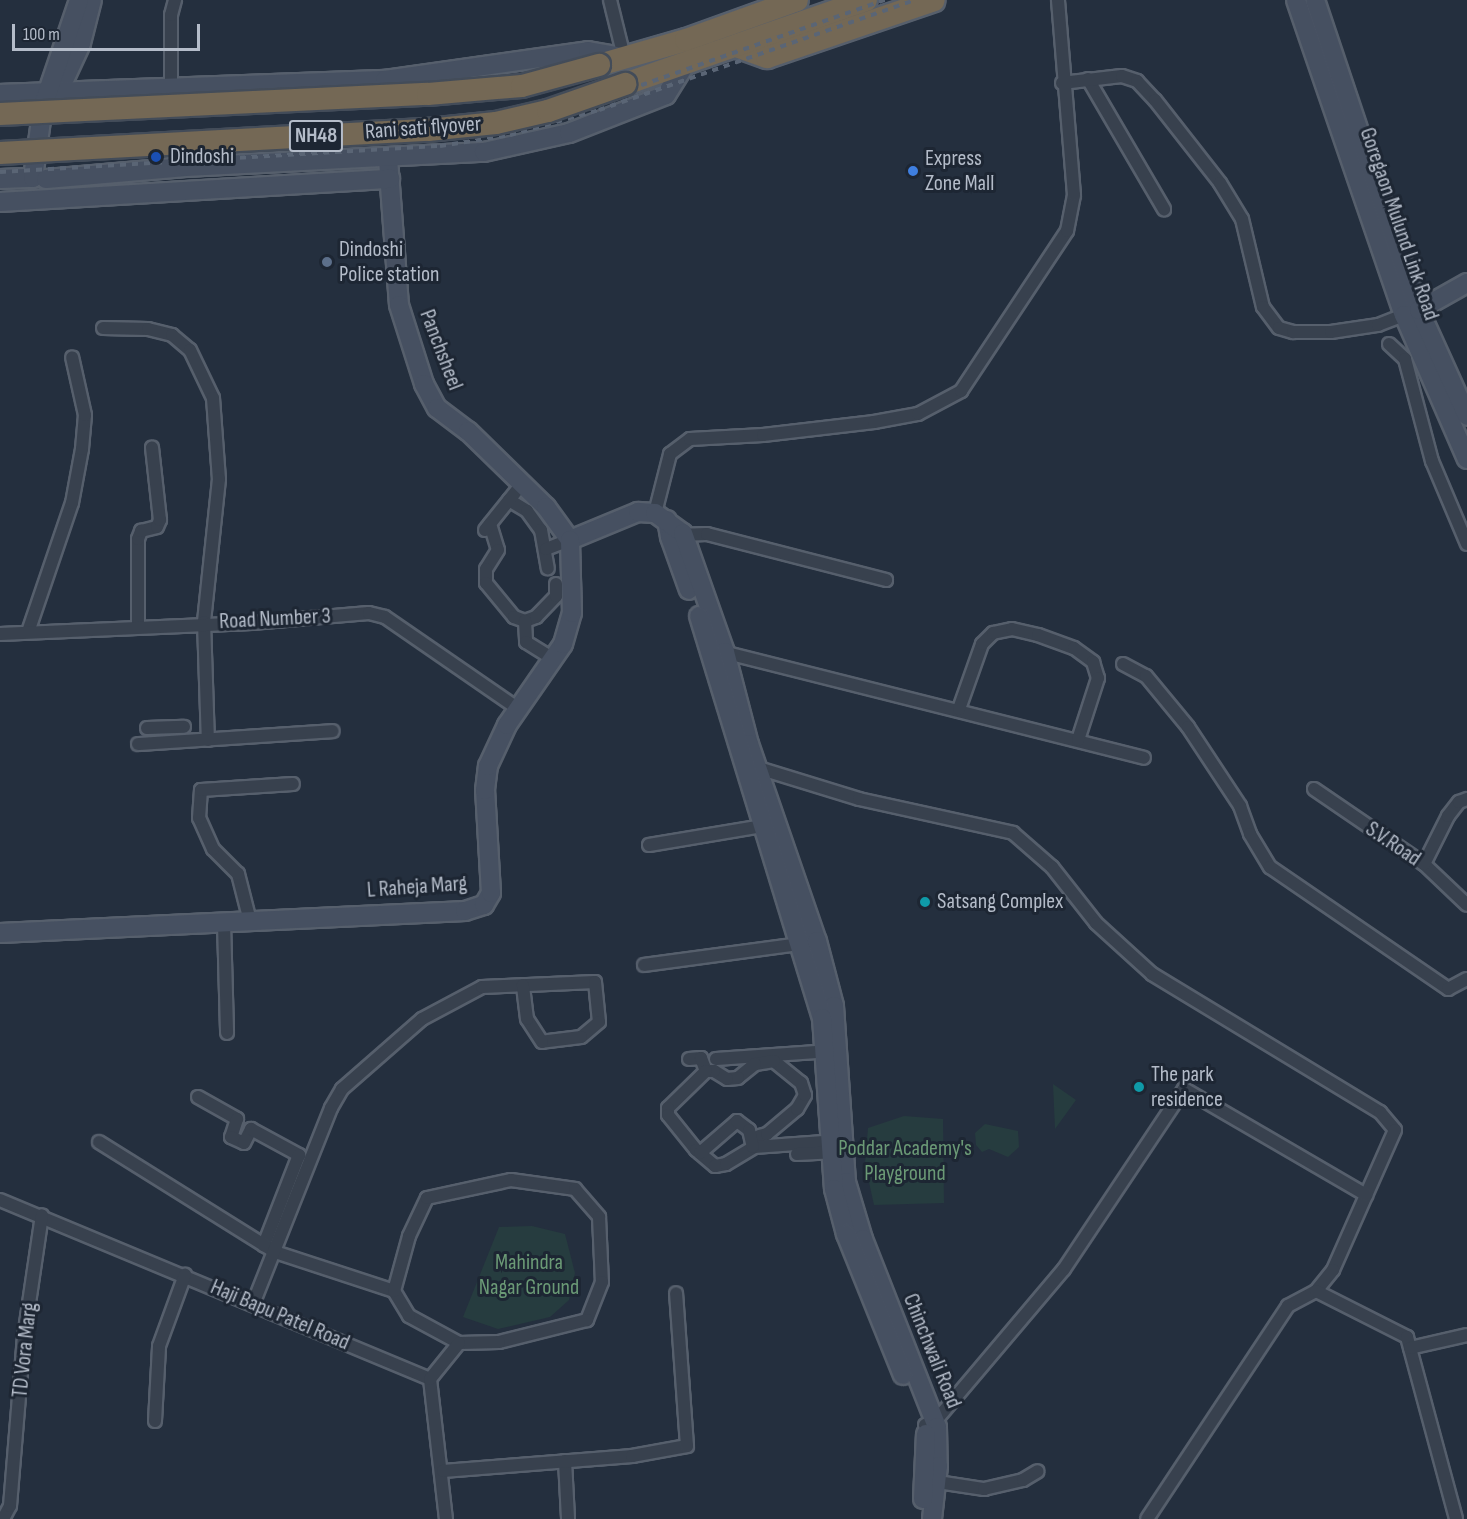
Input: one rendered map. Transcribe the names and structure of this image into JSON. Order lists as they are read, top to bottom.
{
  "streets": {
    "highway": ["Rani sati flyover", "NH48"],
    "street": [
      "Goregaon Mulund Link Road",
      "Panchsheel",
      "Road Number 3",
      "S.V.Road",
      "L Raheja Marg",
      "Haji Bapu Patel Road",
      "TD Vora Marg",
      "Chinchwali Road"
    ]
  },
  "crossings": [
    ["Rani sati flyover", "NH48"],
    ["Panchsheel", "L Raheja Marg"],
    ["Road Number 3", "L Raheja Marg"],
    ["Haji Bapu Patel Road", "TD Vora Marg"]
  ],
  "parks": ["Poddar Academy's Playground", "Mahindra Nagar Ground"],
  "places": [
    "Dindoshi",
    "Express Zone Mall",
    "Dindoshi Police station",
    "Satsang Complex",
    "The park residence"
  ],
  "scale_bar": "100 m"
}
